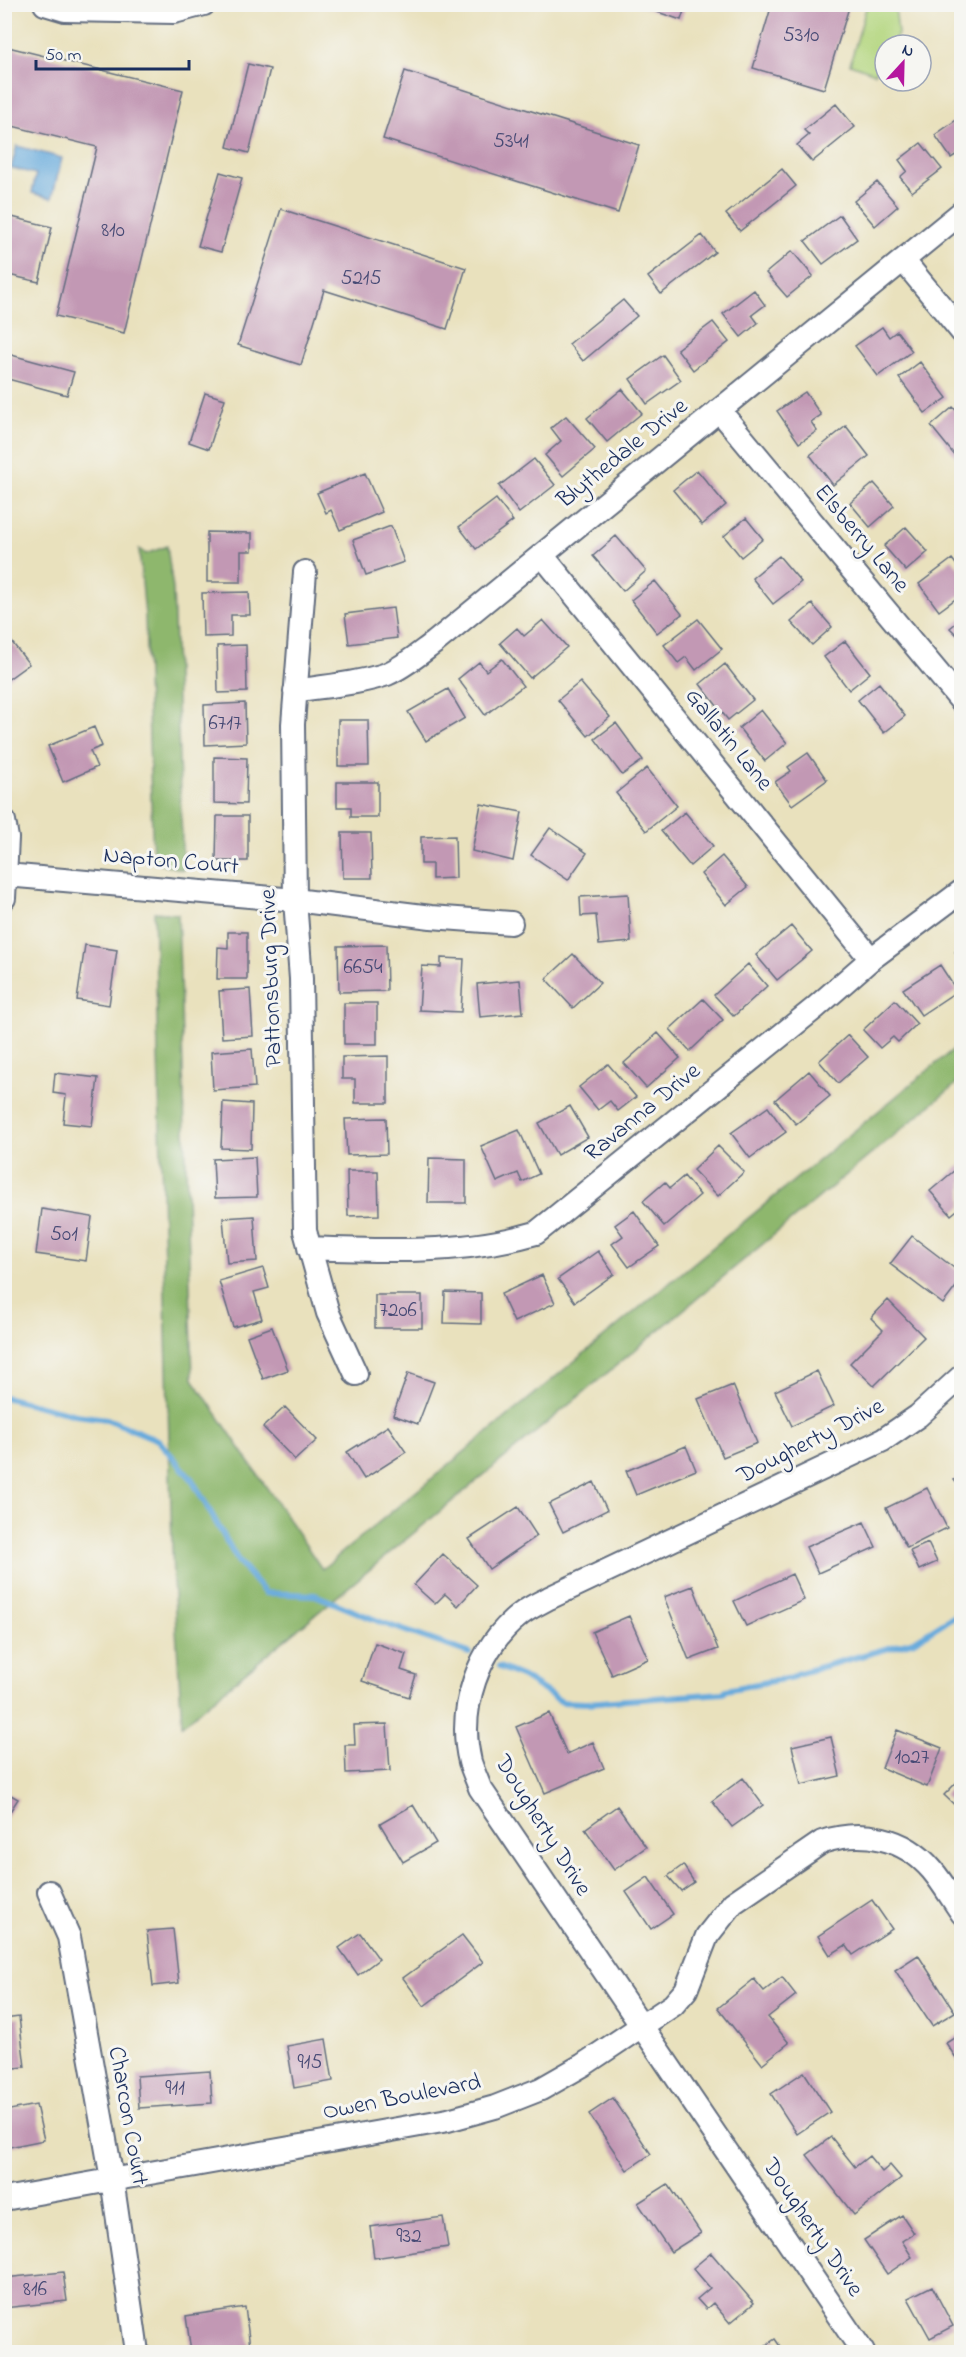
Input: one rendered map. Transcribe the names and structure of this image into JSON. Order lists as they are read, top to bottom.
{
  "streets": {
    "street": [
      "Blythedale Drive",
      "Elsberry Lane",
      "Gallatin Lane",
      "Napton Court",
      "Pattonsburg Drive",
      "Ravanna Drive",
      "Dougherty Drive",
      "Owen Boulevard",
      "Charcon Court"
    ]
  },
  "crossings": [
    ["Blythedale Drive", "Elsberry Lane"],
    ["Blythedale Drive", "Gallatin Lane"],
    ["Blythedale Drive", "Pattonsburg Drive"],
    ["Gallatin Lane", "Ravanna Drive"],
    ["Napton Court", "Pattonsburg Drive"],
    ["Pattonsburg Drive", "Ravanna Drive"],
    ["Dougherty Drive", "Owen Boulevard"],
    ["Owen Boulevard", "Charcon Court"]
  ],
  "house_numbers": [
    "5310",
    "5341",
    "810",
    "5215",
    "6717",
    "6654",
    "501",
    "7206",
    "1027",
    "915",
    "911",
    "932",
    "816"
  ],
  "scale_bar": "50 m",
  "north": "top"
}
